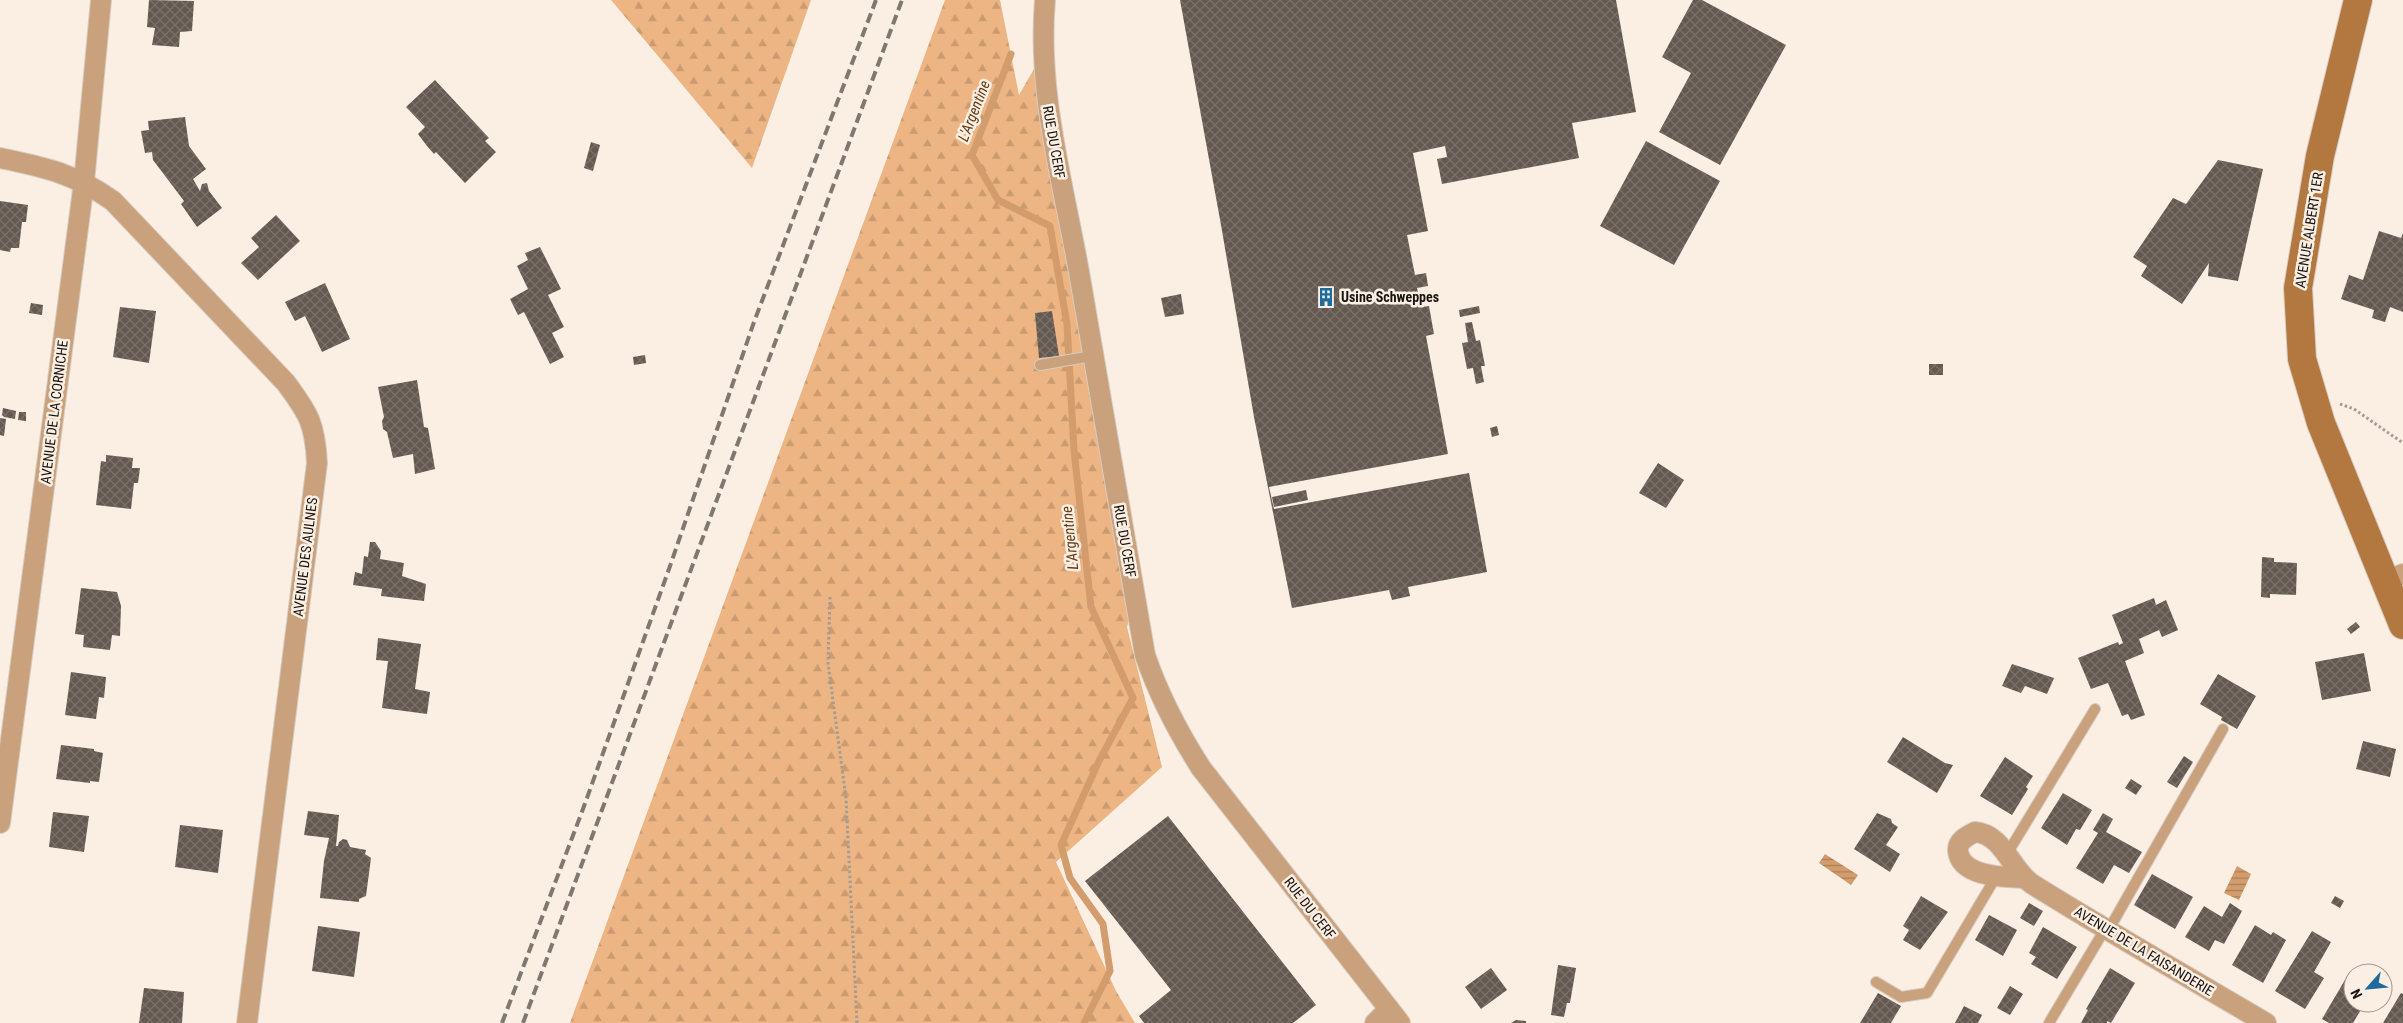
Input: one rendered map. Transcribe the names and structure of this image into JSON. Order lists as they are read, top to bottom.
{
  "streets": {
    "main road": ["AVENUE ALBERT 1ER"],
    "street": [
      "RUE DU CERF",
      "AVENUE DE LA CORNICHE",
      "AVENUE DES AULNES",
      "AVENUE DE LA FAISANDERIE"
    ]
  },
  "crossings": [
    ["AVENUE DE LA CORNICHE", "AVENUE DES AULNES"]
  ],
  "water": ["L'Argentine"],
  "places": {
    "building": ["Usine Schweppes"]
  },
  "north": "bottom left"
}
